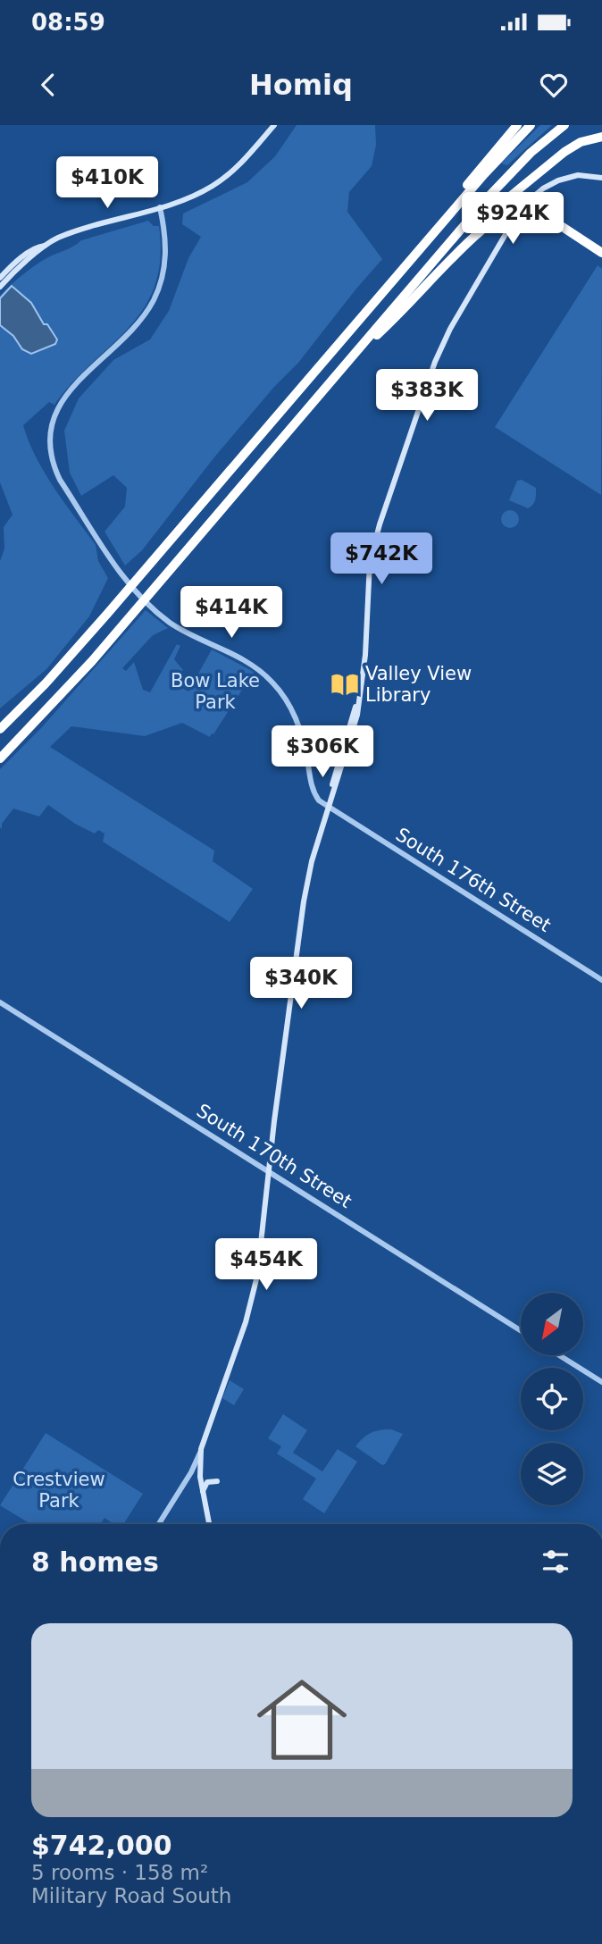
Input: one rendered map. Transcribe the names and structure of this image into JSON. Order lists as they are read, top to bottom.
{
  "streets": {
    "street": ["South 176th Street", "South 170th Street"]
  },
  "parks": ["Bow Lake Park", "Crestview Park"],
  "places": {
    "library": ["Valley View Library"]
  },
  "north": "bottom left",
  "page": {
    "status": "08:59",
    "header": "Homiq",
    "price": [
      "$410K",
      "$924K",
      "$383K",
      "$742K",
      "$414K",
      "$306K",
      "$340K",
      "$454K"
    ],
    "heading": "8 homes",
    "list": [
      {
        "name": "$742,000",
        "note": "5 rooms · 158 m² · Military Road South"
      }
    ]
  }
}
